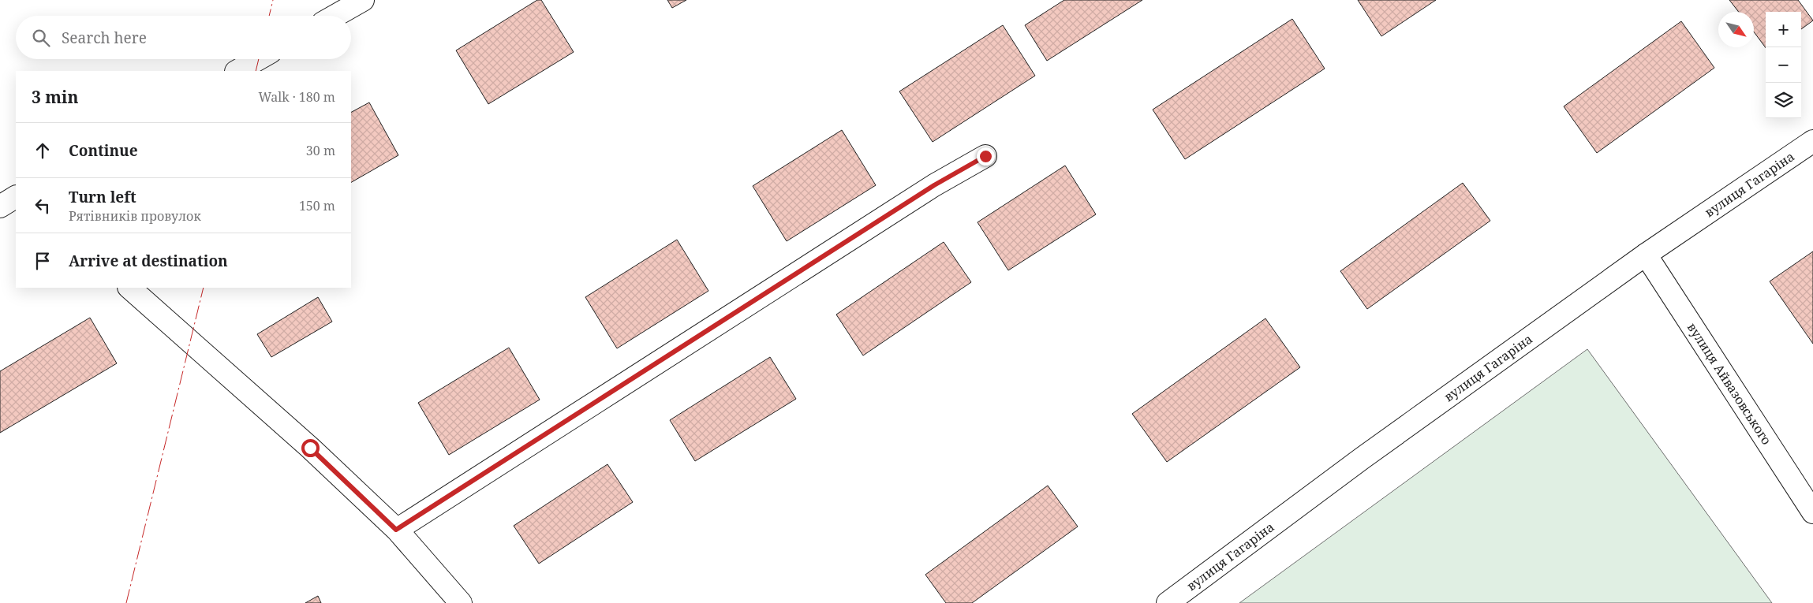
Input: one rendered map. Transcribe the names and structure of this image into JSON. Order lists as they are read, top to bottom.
{
  "streets": {
    "street": ["вулиця Гагаріна", "вулиця Айвазовського"]
  },
  "crossings": [
    ["вулиця Гагаріна", "вулиця Айвазовського"]
  ],
  "north": "bottom right",
  "page": {
    "map_buttons": ["+", "−"],
    "search": "Search here",
    "heading": ["3 min", "Walk · 180 m"],
    "list": [
      ["Continue", "30 m"],
      ["Turn left", "Рятівників провулок", "150 m"],
      "Arrive at destination"
    ]
  }
}
